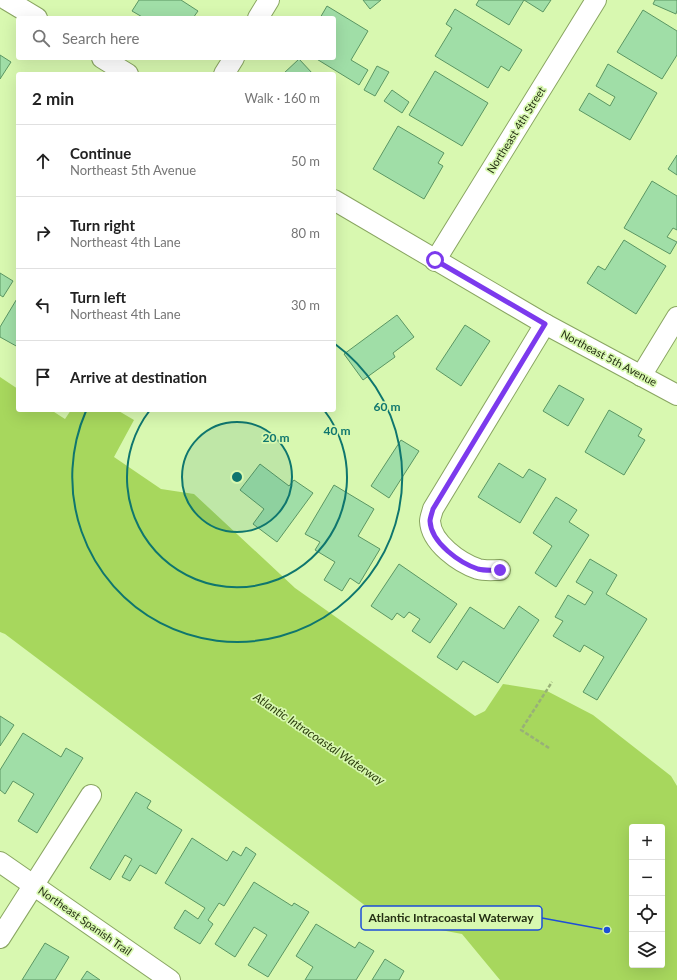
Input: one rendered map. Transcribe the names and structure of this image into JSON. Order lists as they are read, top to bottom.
{
  "streets": {
    "street": ["Northeast 4th Street", "Northeast 5th Avenue", "Northeast Spanish Trail"]
  },
  "crossings": [
    ["Northeast 4th Street", "Northeast 5th Avenue"]
  ],
  "water": ["Atlantic Intracoastal Waterway"],
  "places": ["Atlantic Intracoastal Waterway"],
  "page": {
    "search": "Search here",
    "heading": ["2 min", "Walk · 160 m"],
    "list": [
      ["Continue", "Northeast 5th Avenue", "50 m"],
      ["Turn right", "Northeast 4th Lane", "80 m"],
      ["Turn left", "Northeast 4th Lane", "30 m"],
      "Arrive at destination"
    ],
    "map_buttons": ["+", "−"]
  },
  "rings": ["60 m", "40 m", "20 m"]
}
